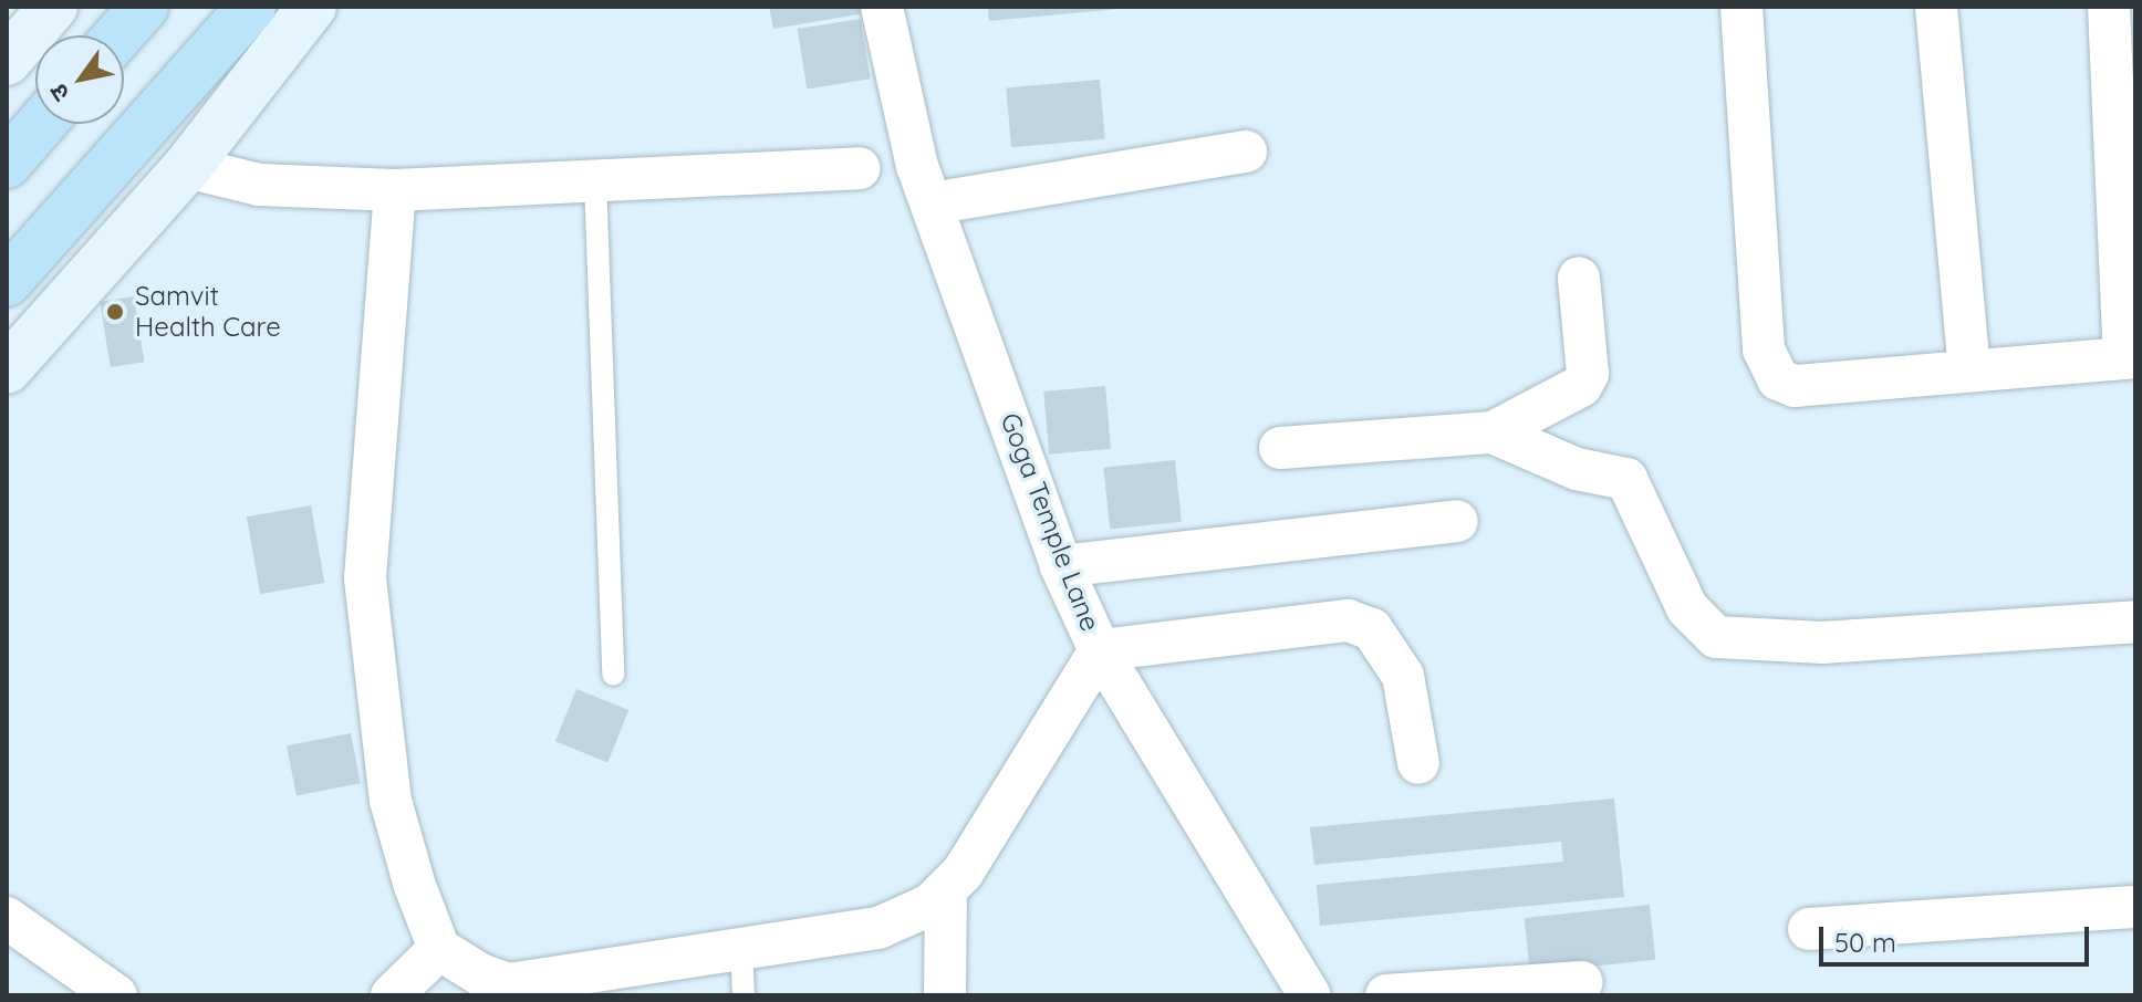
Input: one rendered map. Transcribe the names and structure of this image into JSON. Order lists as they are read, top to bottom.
{
  "streets": {
    "street": ["Goga Temple Lane"]
  },
  "places": ["Samvit Health Care"],
  "scale_bar": "50 m",
  "north": "bottom left"
}
